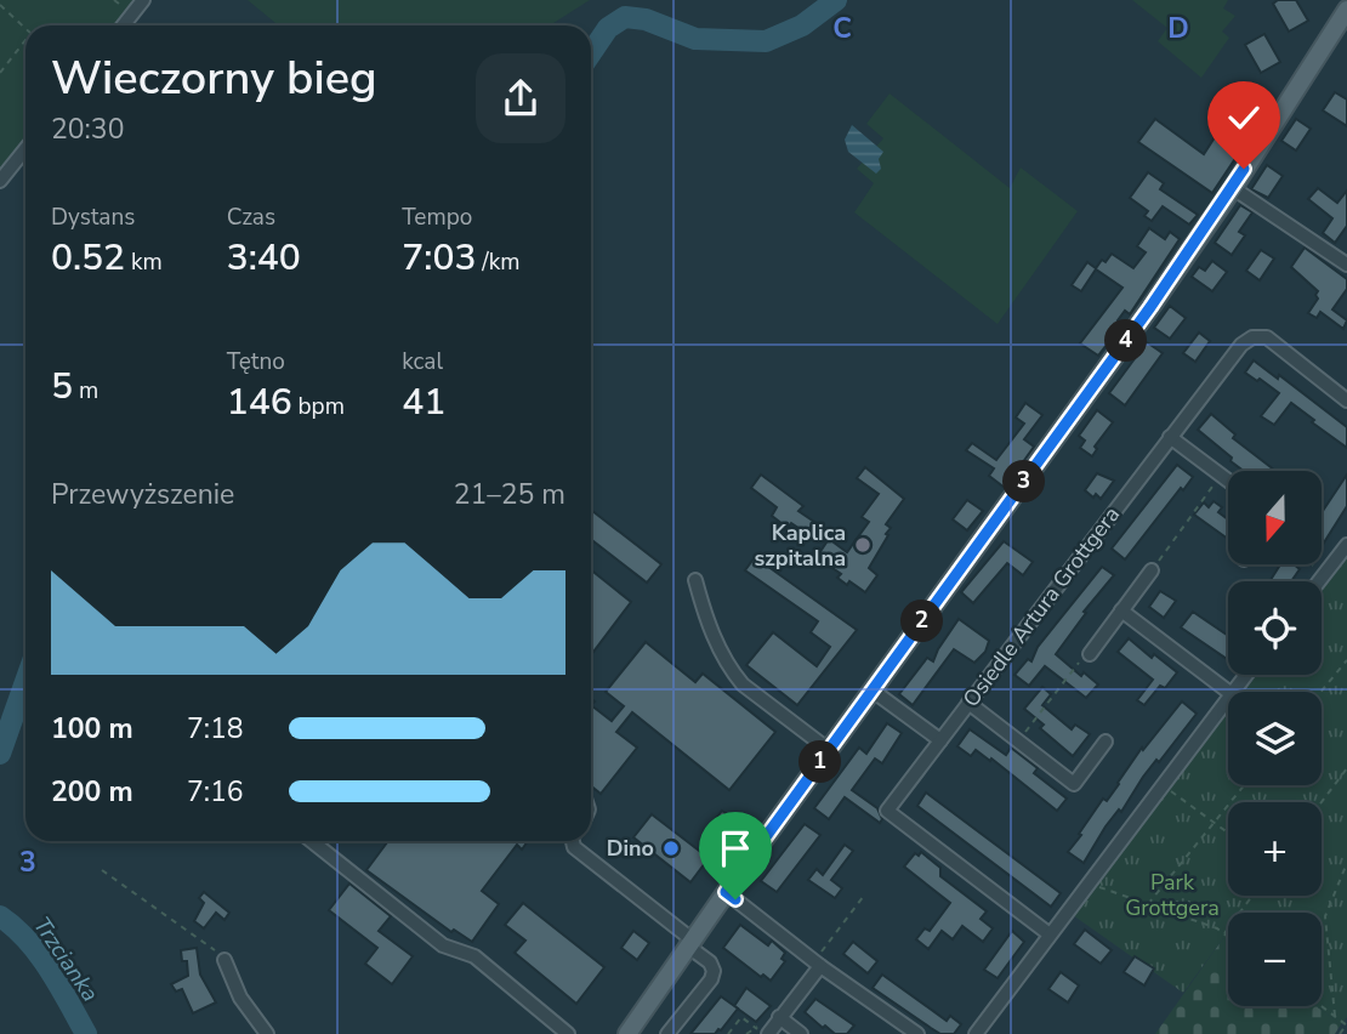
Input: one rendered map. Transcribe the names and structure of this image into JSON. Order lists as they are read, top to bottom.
{
  "streets": {
    "street": ["Osiedle Artura Grottgera"]
  },
  "water": ["Trzcianka"],
  "parks": ["Park Grottgera"],
  "places": ["Kaplica szpitalna", "Dino"],
  "north": "bottom",
  "page": {
    "heading": ["Wieczorny bieg", "20:30"],
    "stats": [
      ["Dystans", "0.52 km"],
      ["Czas", "3:40"],
      ["Tempo", "7:03 /km"],
      ["5 m"],
      ["Tętno", "146 bpm"],
      ["kcal", "41"]
    ],
    "pins": [
      "4",
      "3",
      "2",
      "1"
    ],
    "chart": ["Przewyższenie", "21–25 m"],
    "map_buttons": ["+", "−"],
    "list": [
      {
        "name": "100 m",
        "note": "7:18"
      },
      {
        "name": "200 m",
        "note": "7:16"
      }
    ]
  },
  "grid": {
    "columns": ["C", "D"],
    "rows": ["3"]
  }
}
